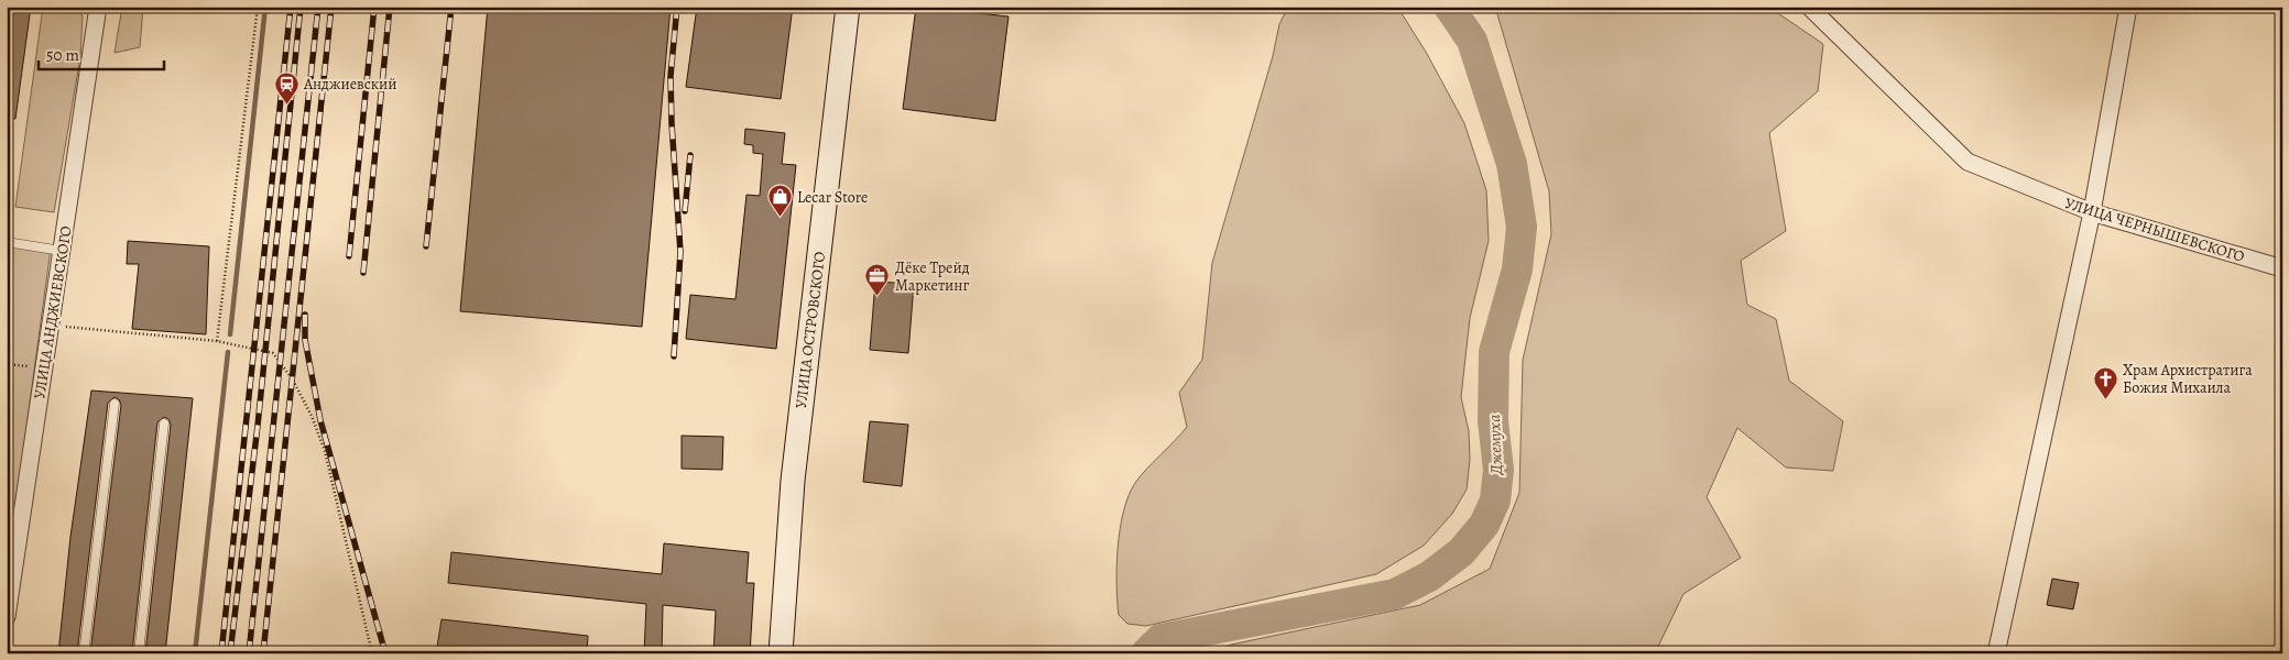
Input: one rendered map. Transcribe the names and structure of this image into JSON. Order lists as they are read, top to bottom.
{
  "streets": {
    "street": ["УЛИЦА ЧЕРНЫШЕВСКОГО", "УЛИЦА АНДЖИЕВСКОГО", "УЛИЦА ОСТРОВСКОГО"]
  },
  "water": ["Джемуха"],
  "places": {
    "station": ["Анджиевский"],
    "shop": ["Lecar Store"],
    "office": ["Дёке Трейд Маркетинг"],
    "church": ["Храм Архистратига Божия Михаила"]
  },
  "scale_bar": "50 m"
}
